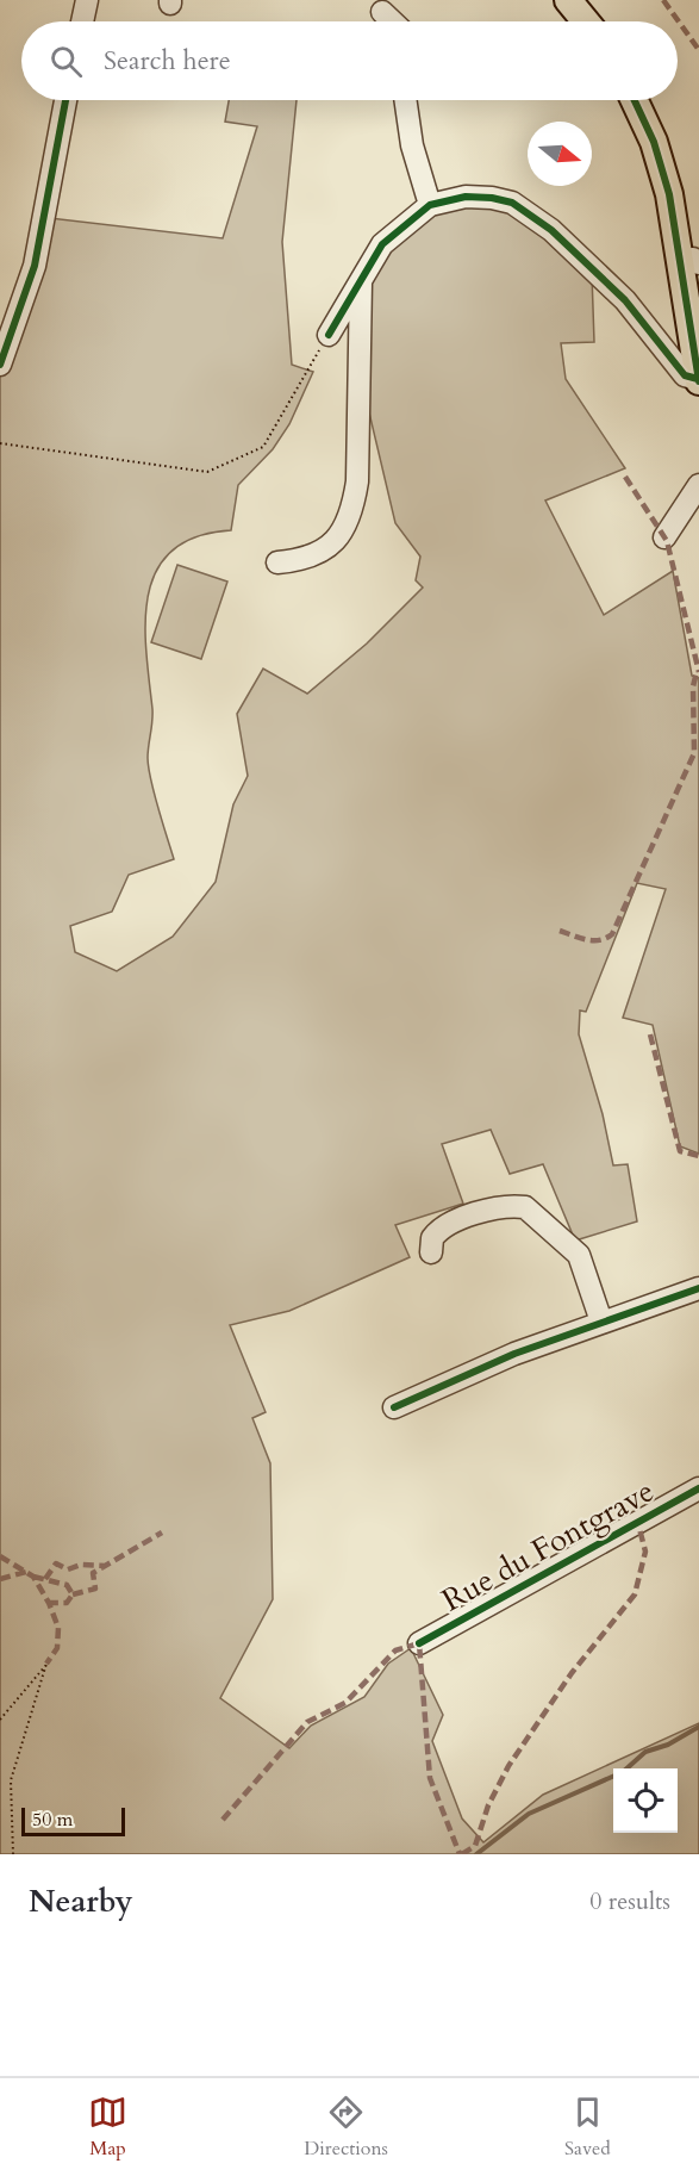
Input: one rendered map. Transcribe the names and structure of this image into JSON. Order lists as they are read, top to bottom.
{
  "streets": {
    "street": ["Rue du Fontgrave"]
  },
  "scale_bar": "50 m",
  "north": "right",
  "page": {
    "search": "Search here",
    "scale": "50 m",
    "heading": ["Nearby", "0 results"],
    "nav": ["Map", "Directions", "Saved"]
  }
}
